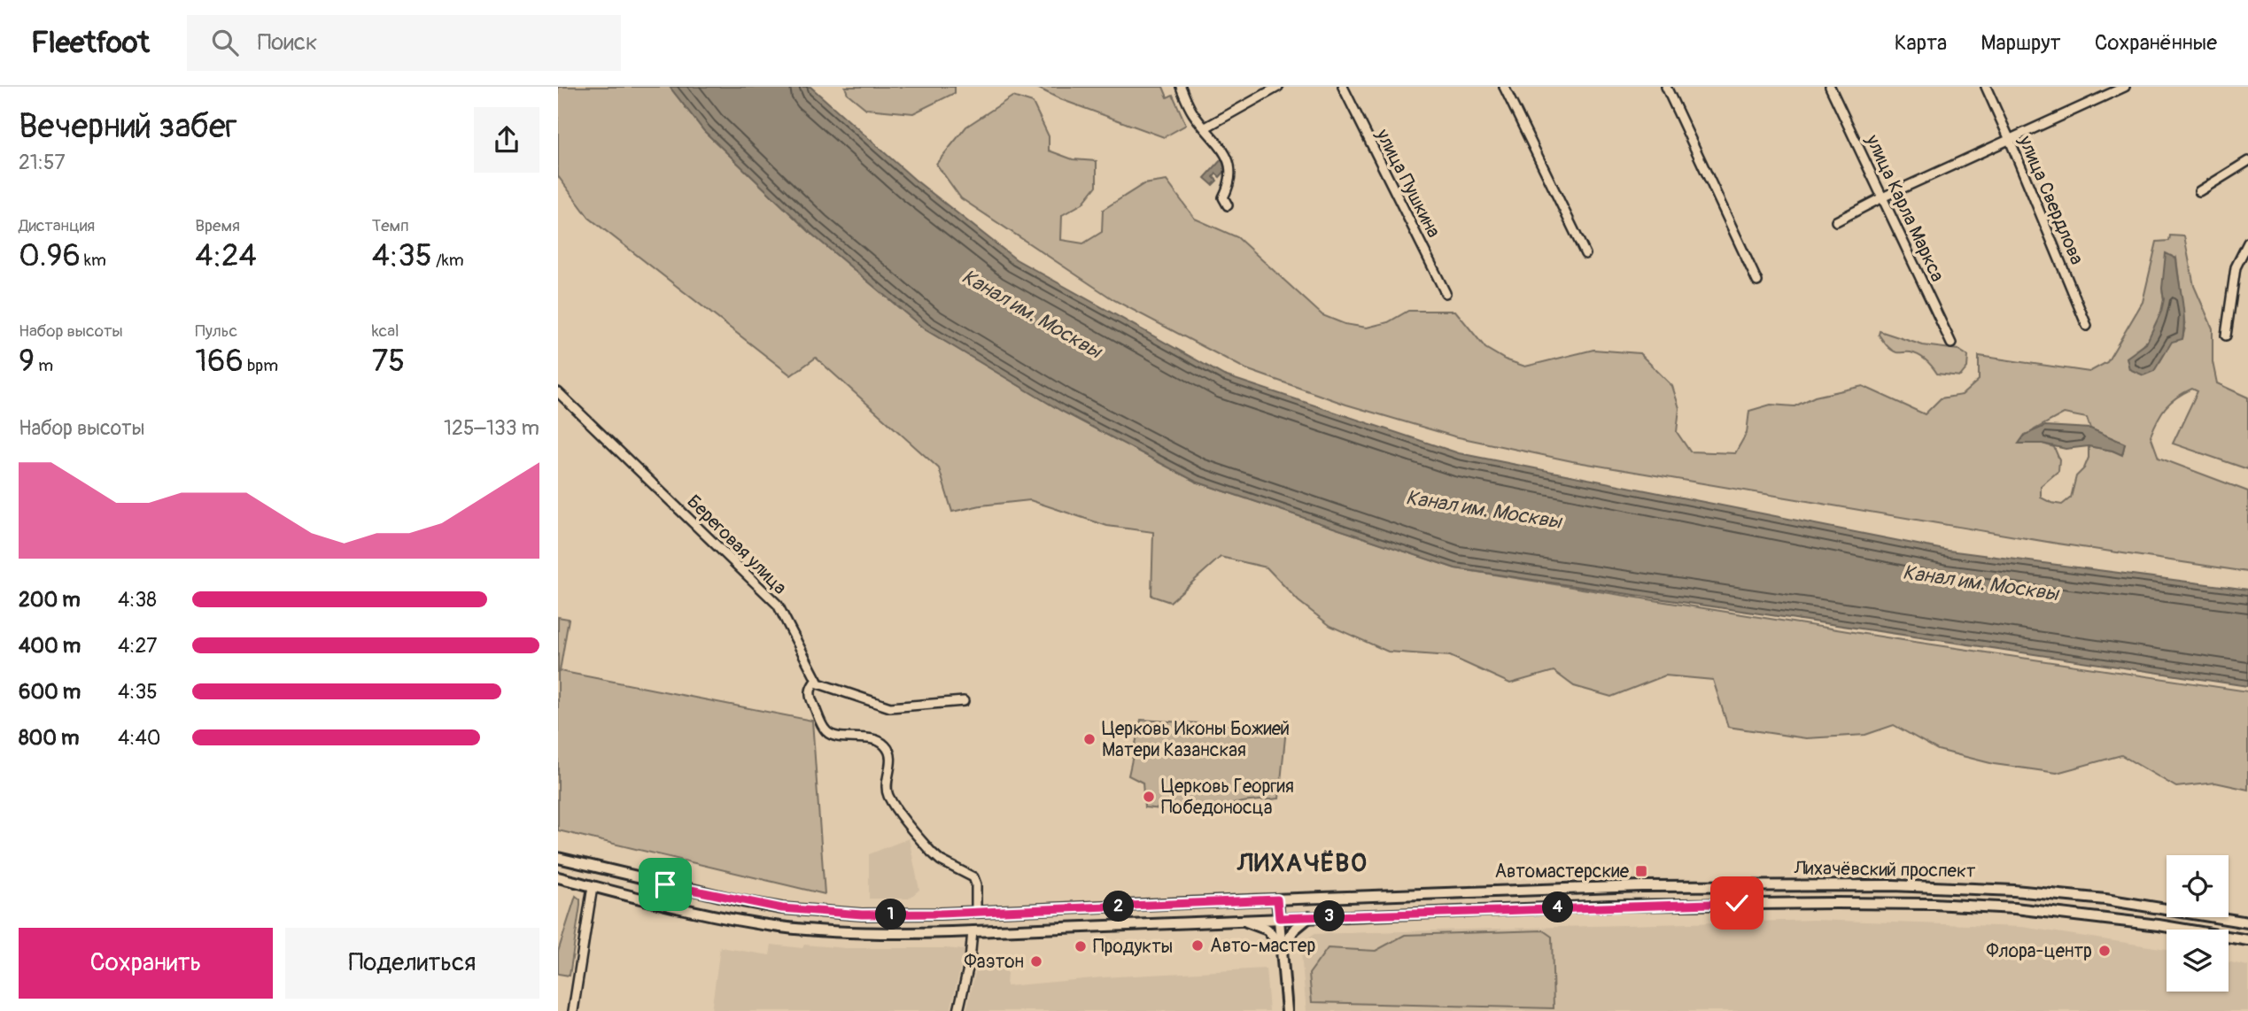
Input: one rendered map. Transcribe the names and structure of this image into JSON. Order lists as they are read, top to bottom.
{
  "streets": {
    "main road": ["Лихачёвский проспект"],
    "street": [
      "улица Пушкина",
      "улица Свердлова",
      "улица Карла Маркса",
      "Береговая улица"
    ]
  },
  "districts": ["ЛИХАЧЁВО"],
  "water": ["Канал им. Москвы"],
  "places": {
    "other": [
      "Церковь Иконы Божией Матери Казанская",
      "Церковь Георгия Победоносца",
      "Авто-мастер",
      "Продукты",
      "Флора-центр",
      "Фаэтон"
    ],
    "transit": ["Автомастерские"]
  },
  "page": {
    "header": "Fleetfoot",
    "search": "Поиск",
    "nav": ["Карта", "Маршрут", "Сохранённые"],
    "heading": ["Вечерний забег", "21:57"],
    "stats": [
      ["Дистанция", "0.96 km"],
      ["Время", "4:24"],
      ["Темп", "4:35 /km"],
      ["Набор высоты", "9 m"],
      ["Пульс", "166 bpm"],
      ["kcal", "75"]
    ],
    "chart": ["Набор высоты", "125–133 m"],
    "list": [
      {
        "name": "200 m",
        "note": "4:38"
      },
      {
        "name": "400 m",
        "note": "4:27"
      },
      {
        "name": "600 m",
        "note": "4:35"
      },
      {
        "name": "800 m",
        "note": "4:40"
      }
    ],
    "pins": [
      "2",
      "4",
      "1",
      "3"
    ],
    "buttons": ["Сохранить", "Поделиться"]
  }
}
